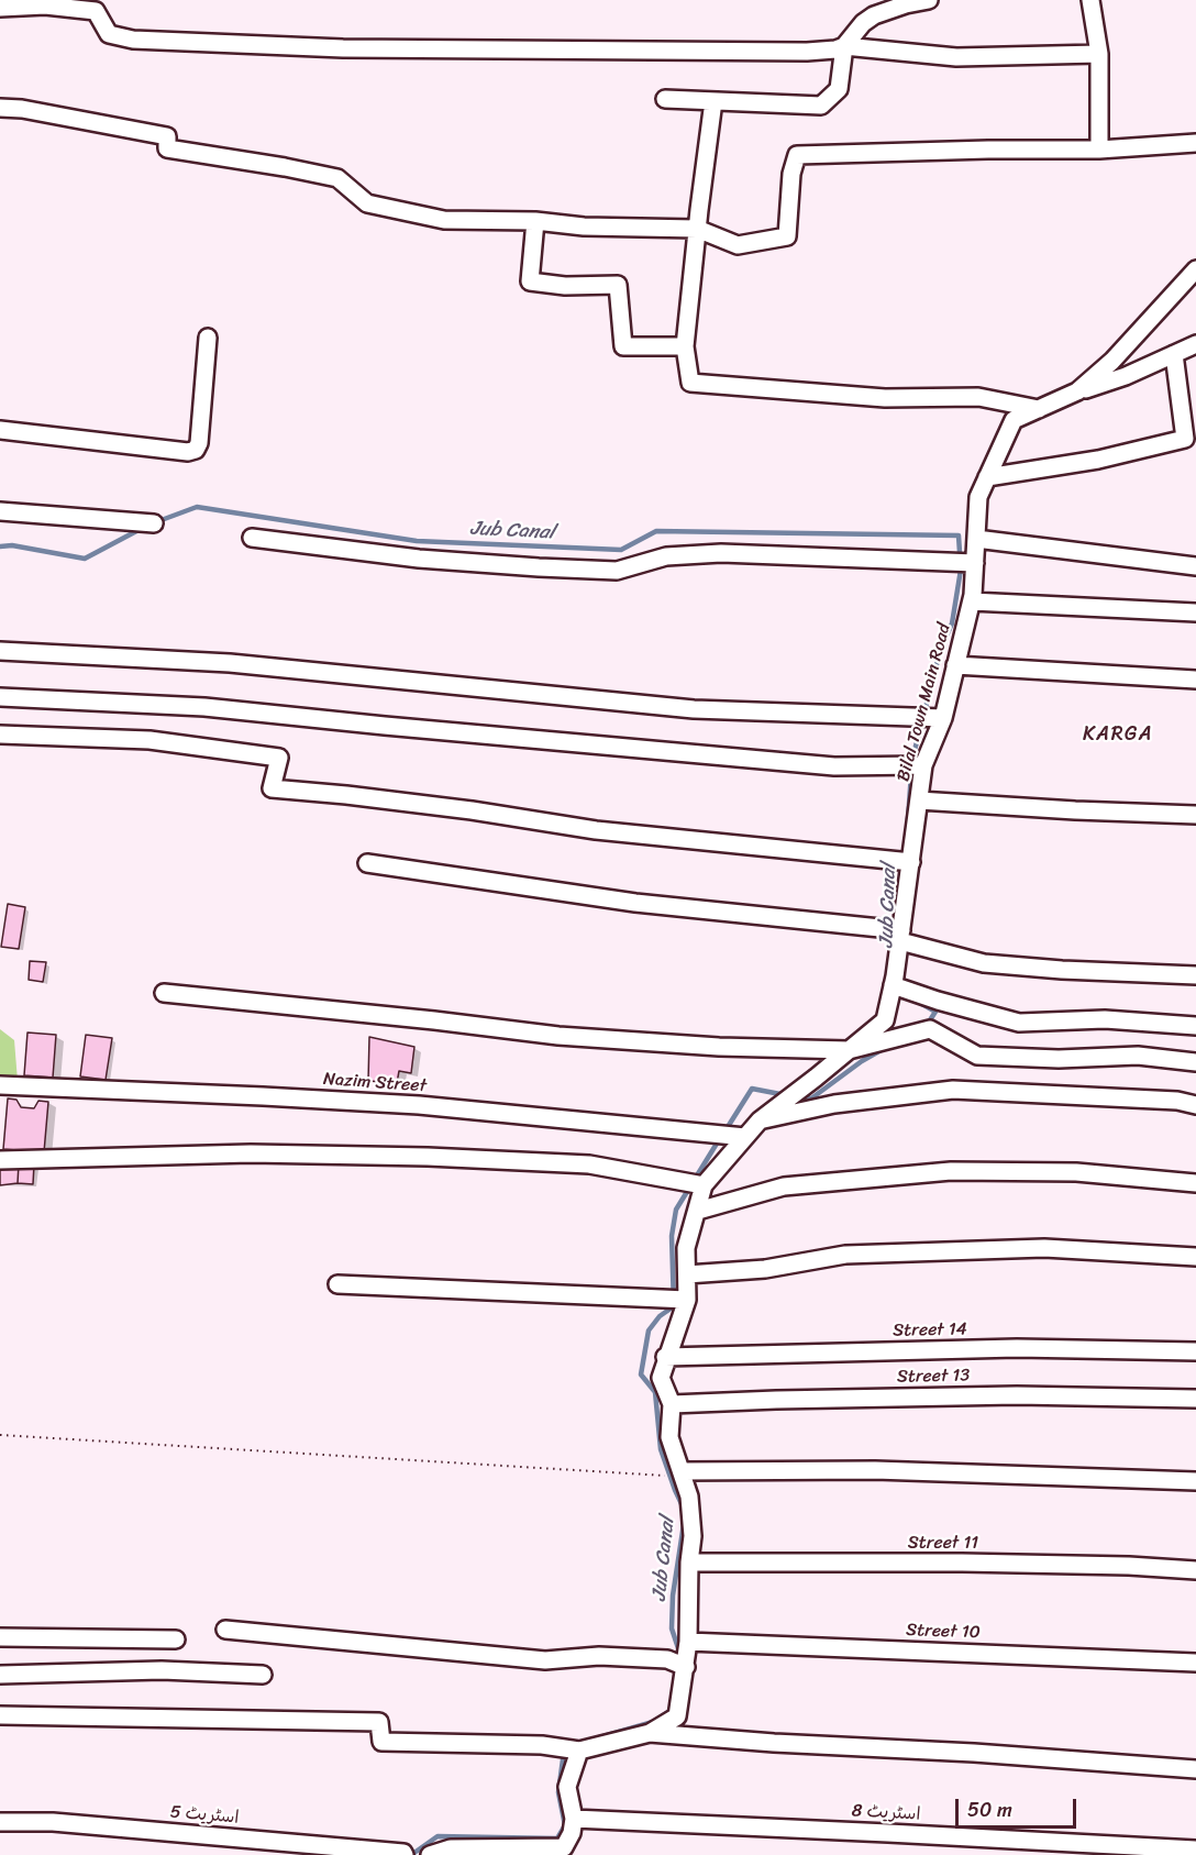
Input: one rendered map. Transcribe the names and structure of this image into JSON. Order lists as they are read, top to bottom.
{
  "streets": {
    "street": [
      "Bilal Town Main Road",
      "Nazim Street",
      "Street 14",
      "Street 13",
      "Street 11",
      "Street 10",
      "اسٹریٹ 8",
      "اسٹریٹ 5"
    ]
  },
  "crossings": [
    ["Bilal Town Main Road", "Nazim Street"],
    ["Bilal Town Main Road", "Street 14"],
    ["Bilal Town Main Road", "Street 13"],
    ["Bilal Town Main Road", "Street 11"],
    ["Bilal Town Main Road", "Street 10"]
  ],
  "districts": ["KARGA"],
  "water": ["Jub Canal"],
  "scale_bar": "50 m"
}
